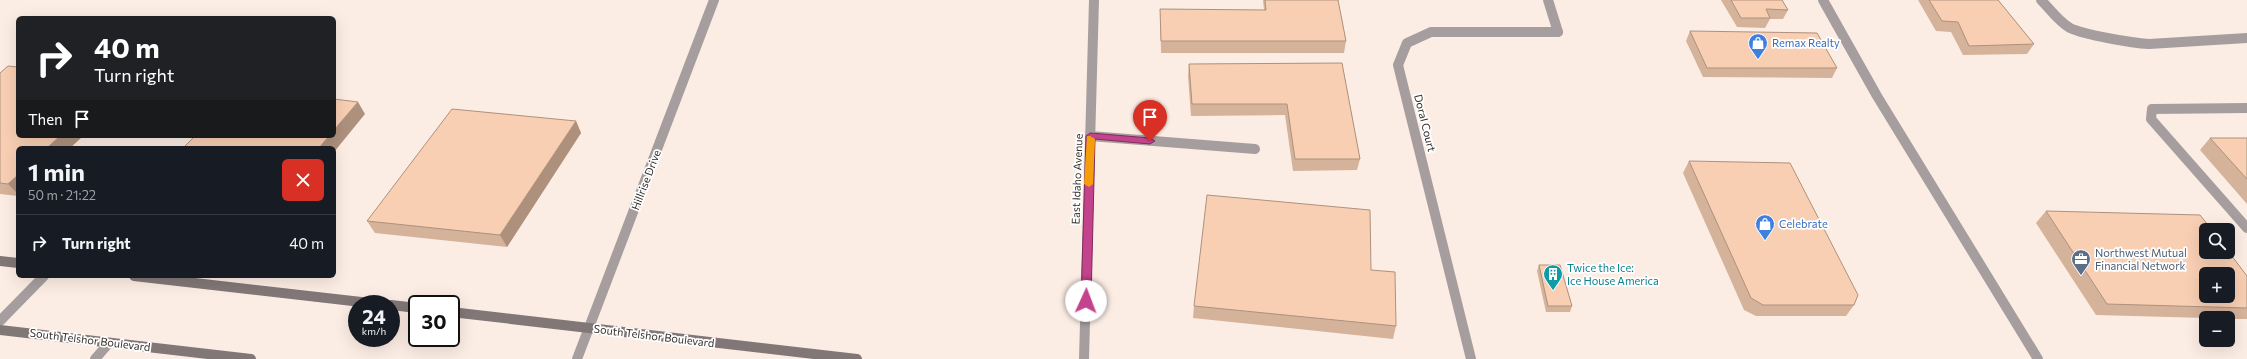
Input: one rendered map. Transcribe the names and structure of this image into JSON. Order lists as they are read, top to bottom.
{
  "streets": {
    "main road": ["South Telshor Boulevard"],
    "street": ["Doral Court", "East Idaho Avenue", "Hillrise Drive"]
  },
  "crossings": [
    ["Hillrise Drive", "South Telshor Boulevard"]
  ],
  "places": {
    "shop": ["Remax Realty", "Celebrate"],
    "office": ["Northwest Mutual Financial Network"],
    "building": ["Twice the Ice: Ice House America"]
  },
  "page": {
    "turn": ["40 m", "Turn right"],
    "then": "Then",
    "heading": ["1 min", "50 m · 21:22"],
    "list": [
      {
        "name": "Turn right",
        "value": "40 m"
      }
    ],
    "map_buttons": ["+", "−"],
    "speed": "24 km/h",
    "limit": "30"
  }
}
